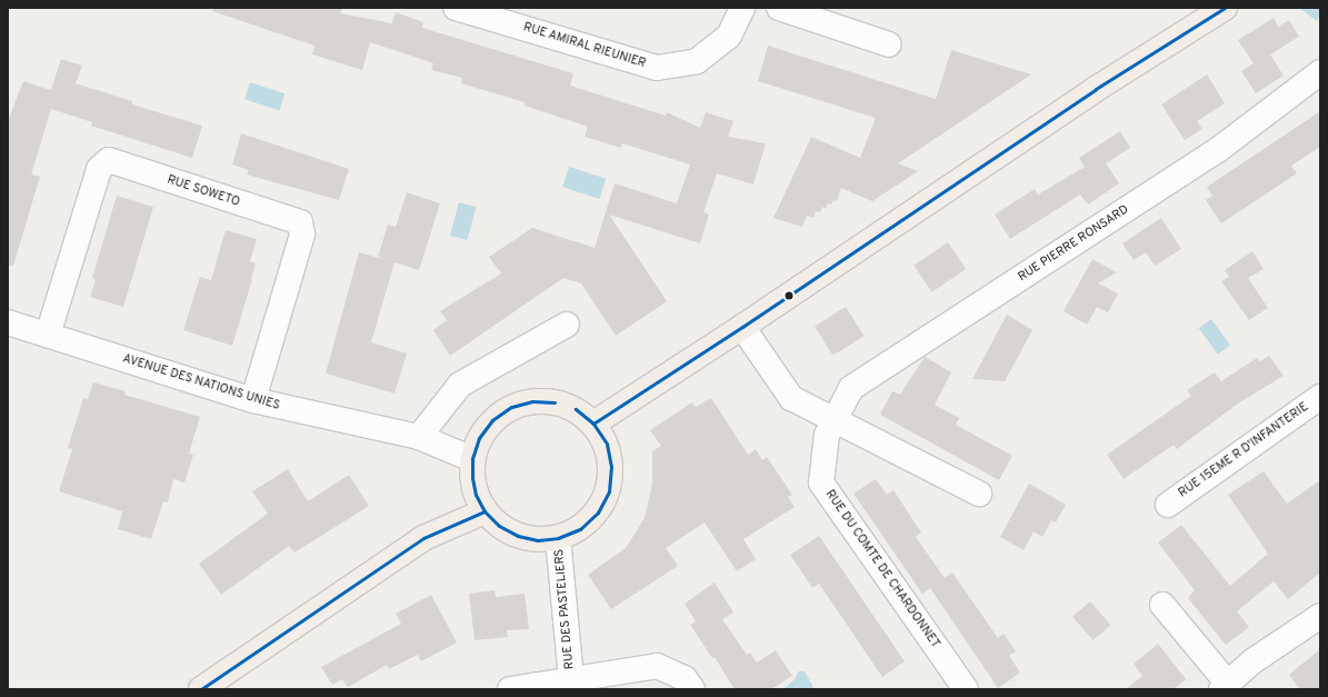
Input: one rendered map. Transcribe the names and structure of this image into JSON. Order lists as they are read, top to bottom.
{
  "streets": {
    "street": [
      "RUE AMIRAL RIEUNIER",
      "RUE SOWETO",
      "RUE PIERRE RONSARD",
      "AVENUE DES NATIONS UNIES",
      "RUE 15EME R D'INFANTERIE",
      "RUE DU COMTE DE CHARDONNET",
      "RUE DES PASTELIERS"
    ]
  },
  "crossings": [
    ["RUE SOWETO", "AVENUE DES NATIONS UNIES"],
    ["RUE PIERRE RONSARD", "RUE DU COMTE DE CHARDONNET"],
    ["AVENUE DES NATIONS UNIES", "RUE DES PASTELIERS"]
  ]
}
